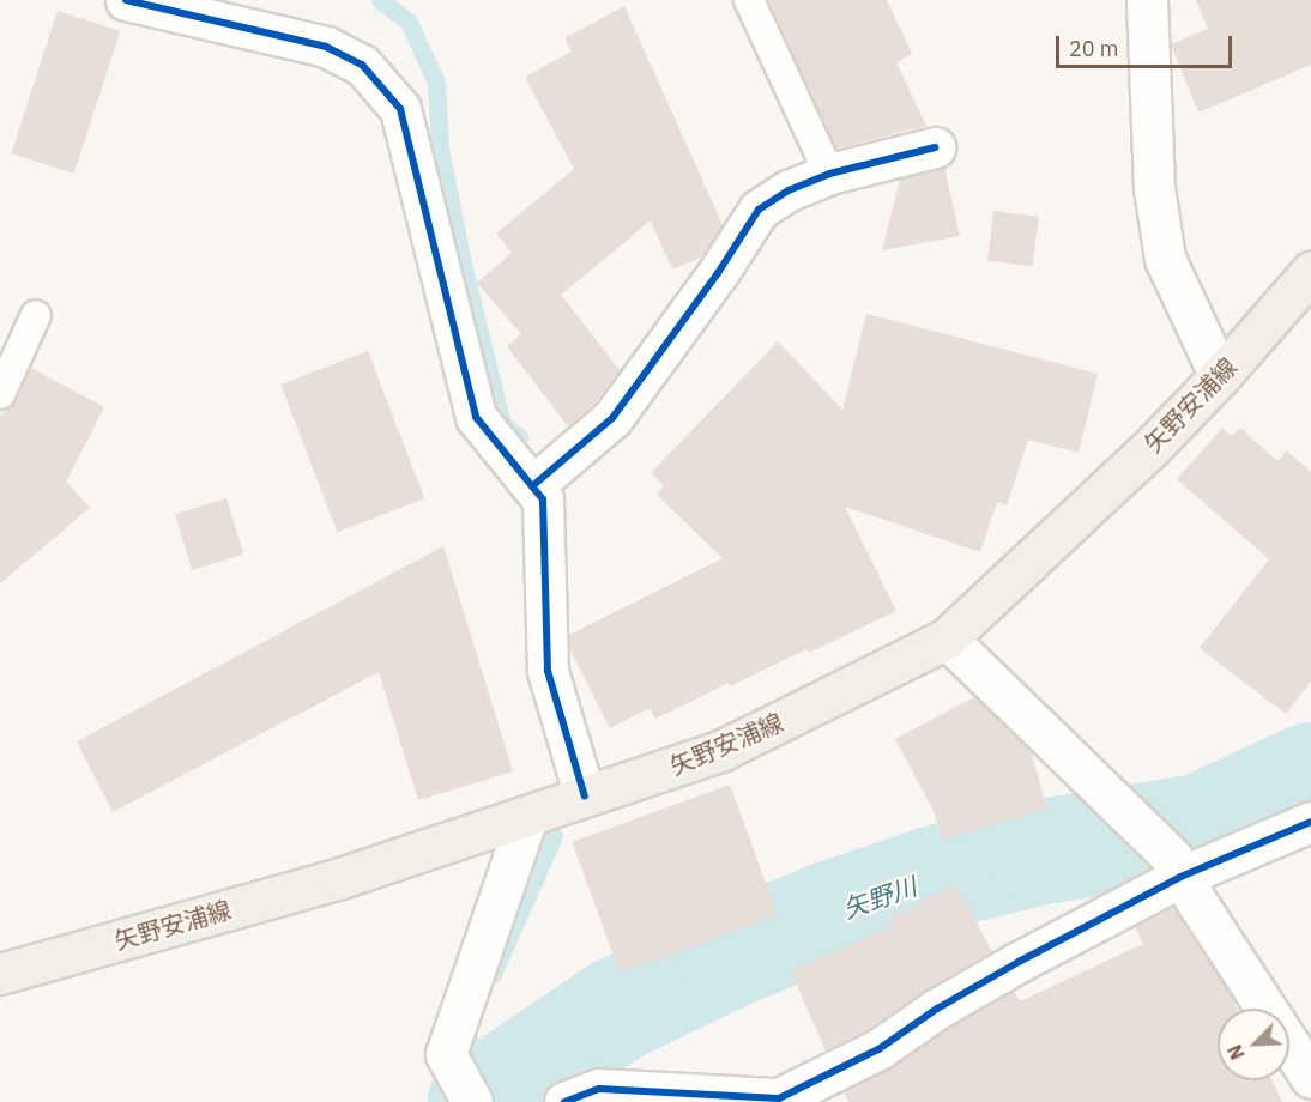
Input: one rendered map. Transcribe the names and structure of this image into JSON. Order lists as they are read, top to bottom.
{
  "streets": {
    "main road": ["矢野安浦線"]
  },
  "water": ["矢野川"],
  "scale_bar": "20 m",
  "north": "bottom left"
}
